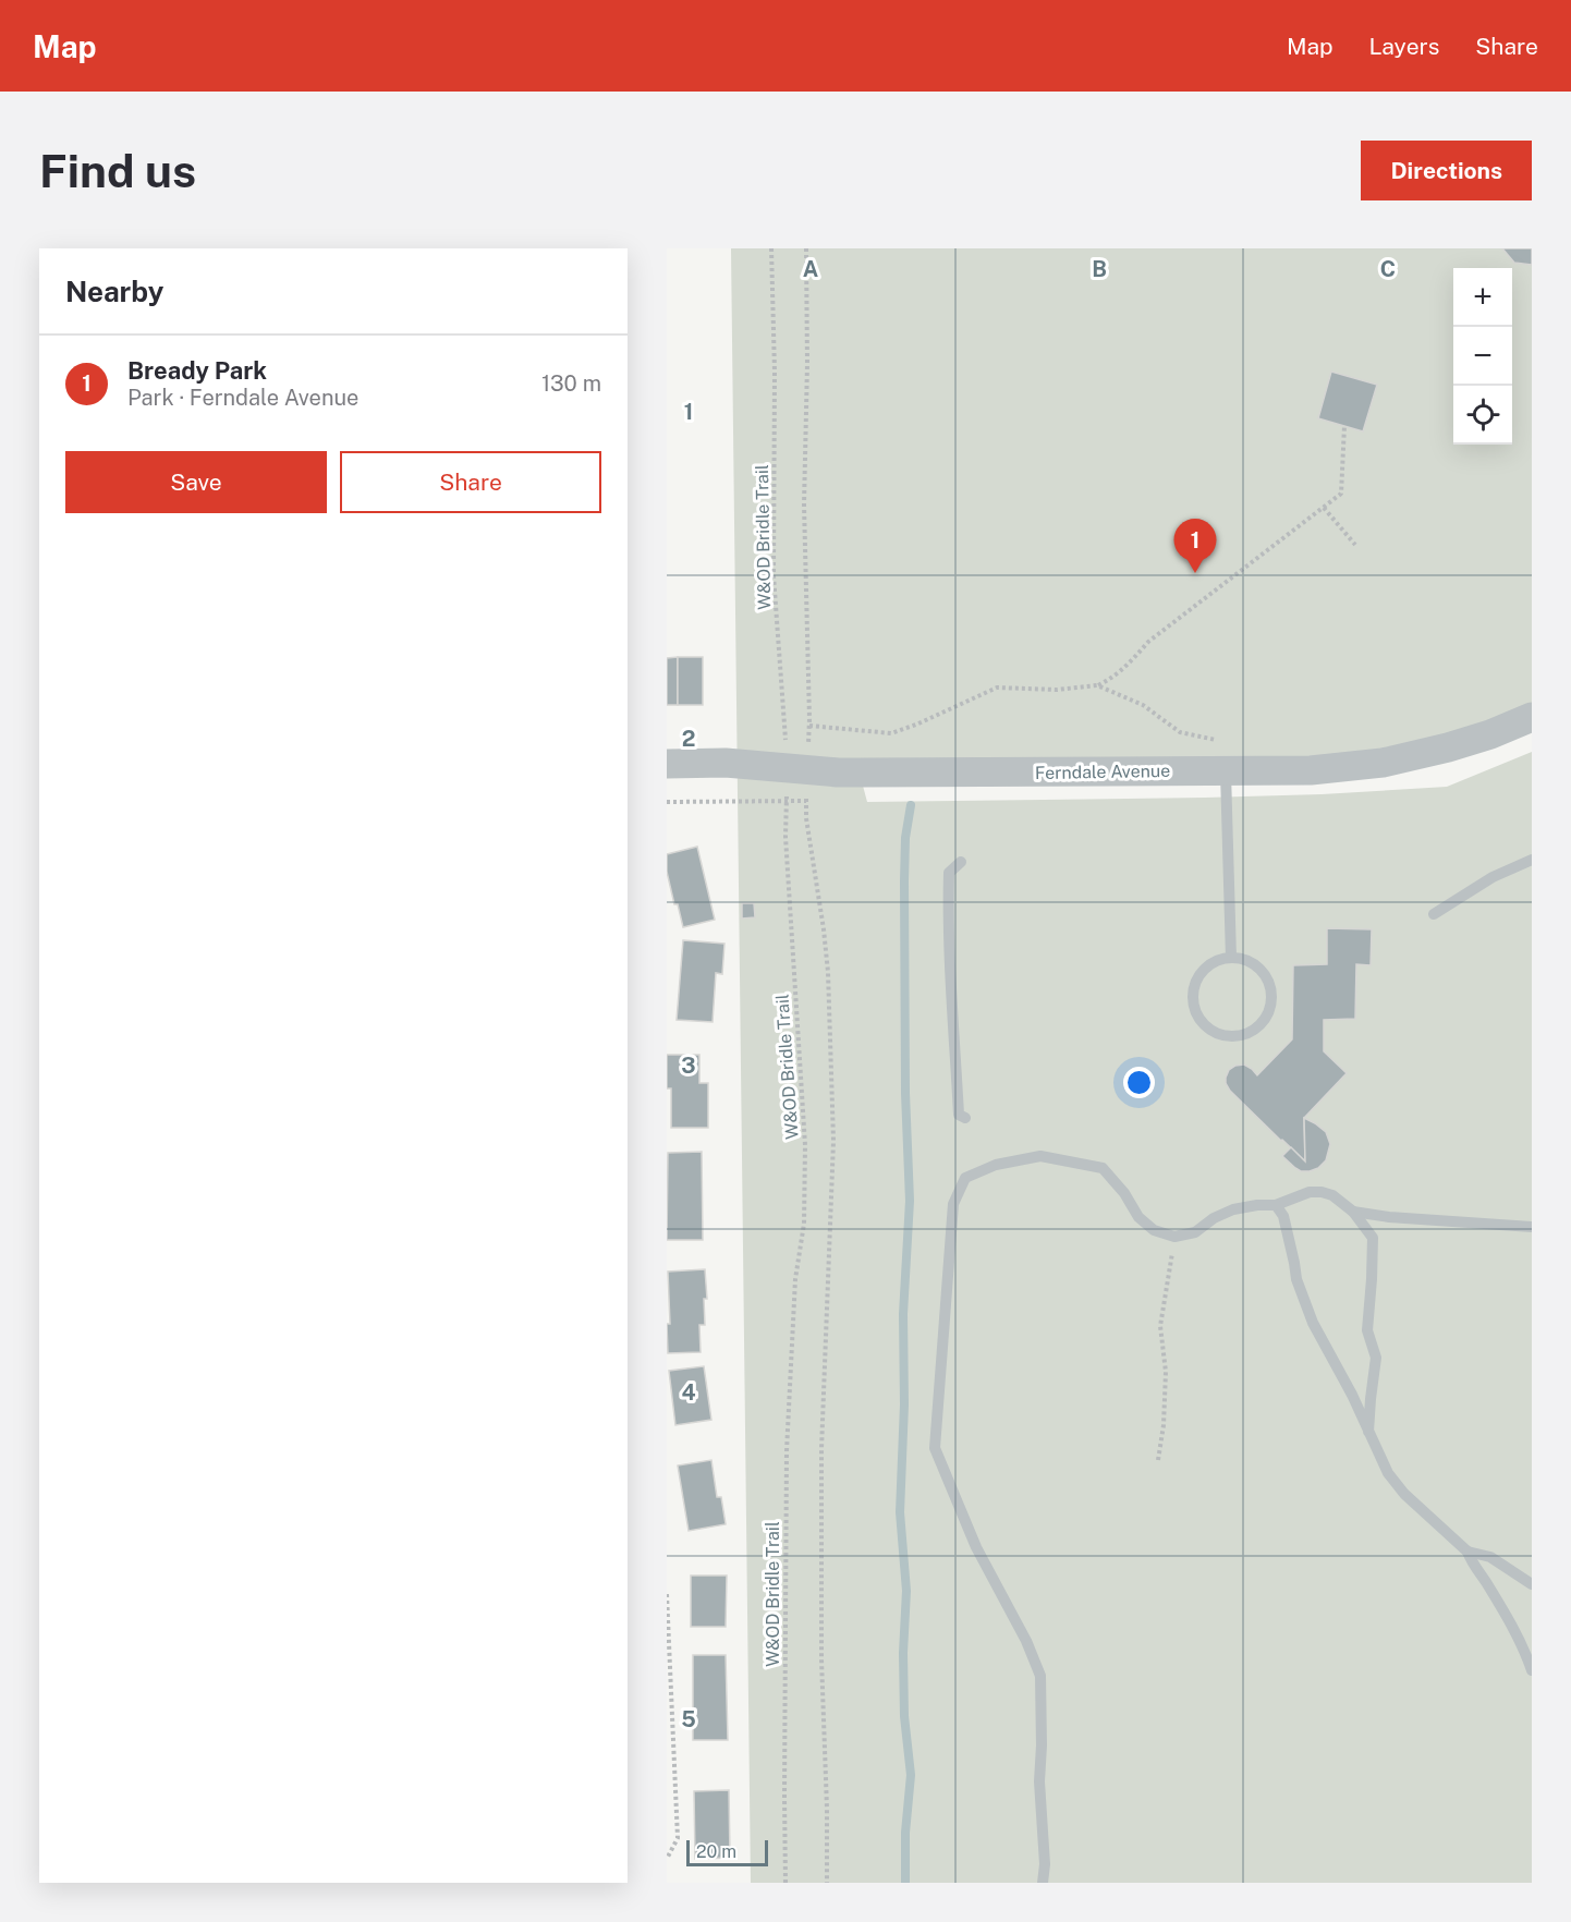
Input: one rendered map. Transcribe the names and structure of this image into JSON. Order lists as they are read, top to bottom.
{
  "streets": {
    "street": ["Ferndale Avenue"],
    "path": ["W&OD Bridle Trail"]
  },
  "crossings": [
    ["W&OD Bridle Trail", "Ferndale Avenue"]
  ],
  "scale_bar": "20 m",
  "page": {
    "header": "Map",
    "nav": ["Map", "Layers", "Share"],
    "buttons": [
      "Directions",
      ["Save", "Share"]
    ],
    "title": "Find us",
    "heading": "Nearby",
    "map_buttons": ["+", "−"],
    "list": [
      {
        "mark": "1",
        "name": "Bready Park",
        "note": "Park · Ferndale Avenue",
        "value": "130 m"
      }
    ],
    "pins": "1",
    "scale": "20 m"
  },
  "grid": {
    "columns": ["A", "B", "C"],
    "rows": [
      "1",
      "2",
      "3",
      "4",
      "5"
    ]
  }
}
